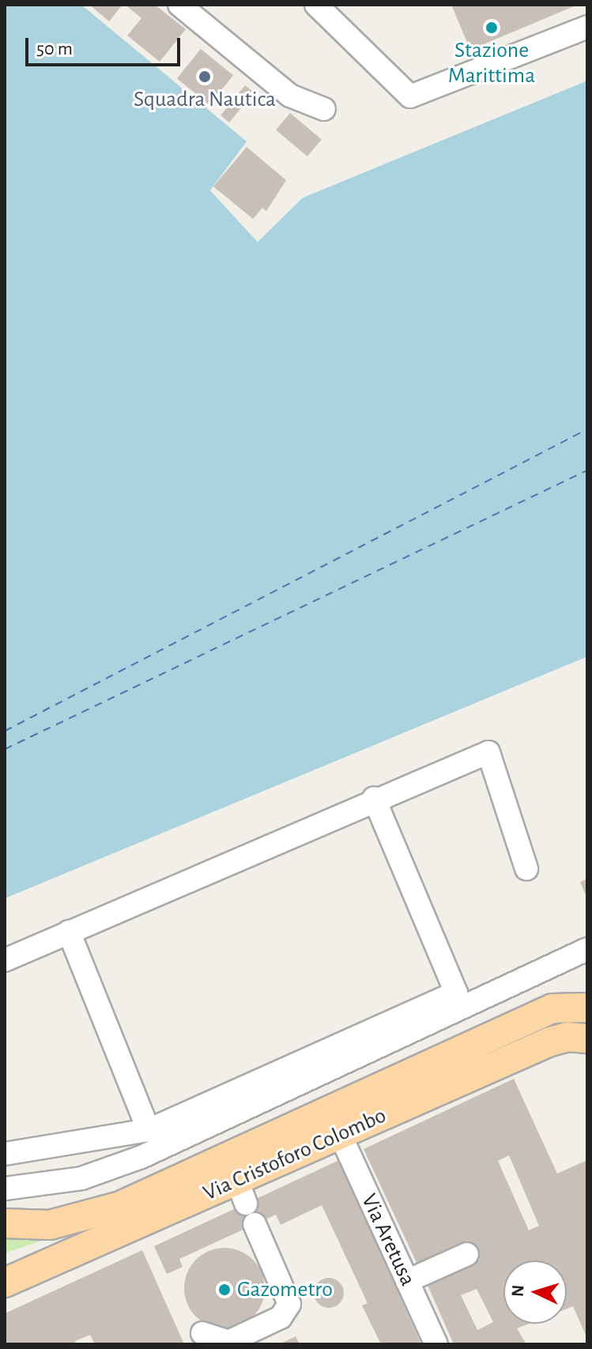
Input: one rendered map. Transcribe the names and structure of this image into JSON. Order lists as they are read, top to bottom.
{
  "streets": {
    "main road": ["Via Cristoforo Colombo"],
    "street": ["Via Aretusa"]
  },
  "crossings": [
    ["Via Cristoforo Colombo", "Via Aretusa"]
  ],
  "places": ["Stazione Marittima", "Squadra Nautica", "Gazometro"],
  "scale_bar": "50 m",
  "north": "left"
}
